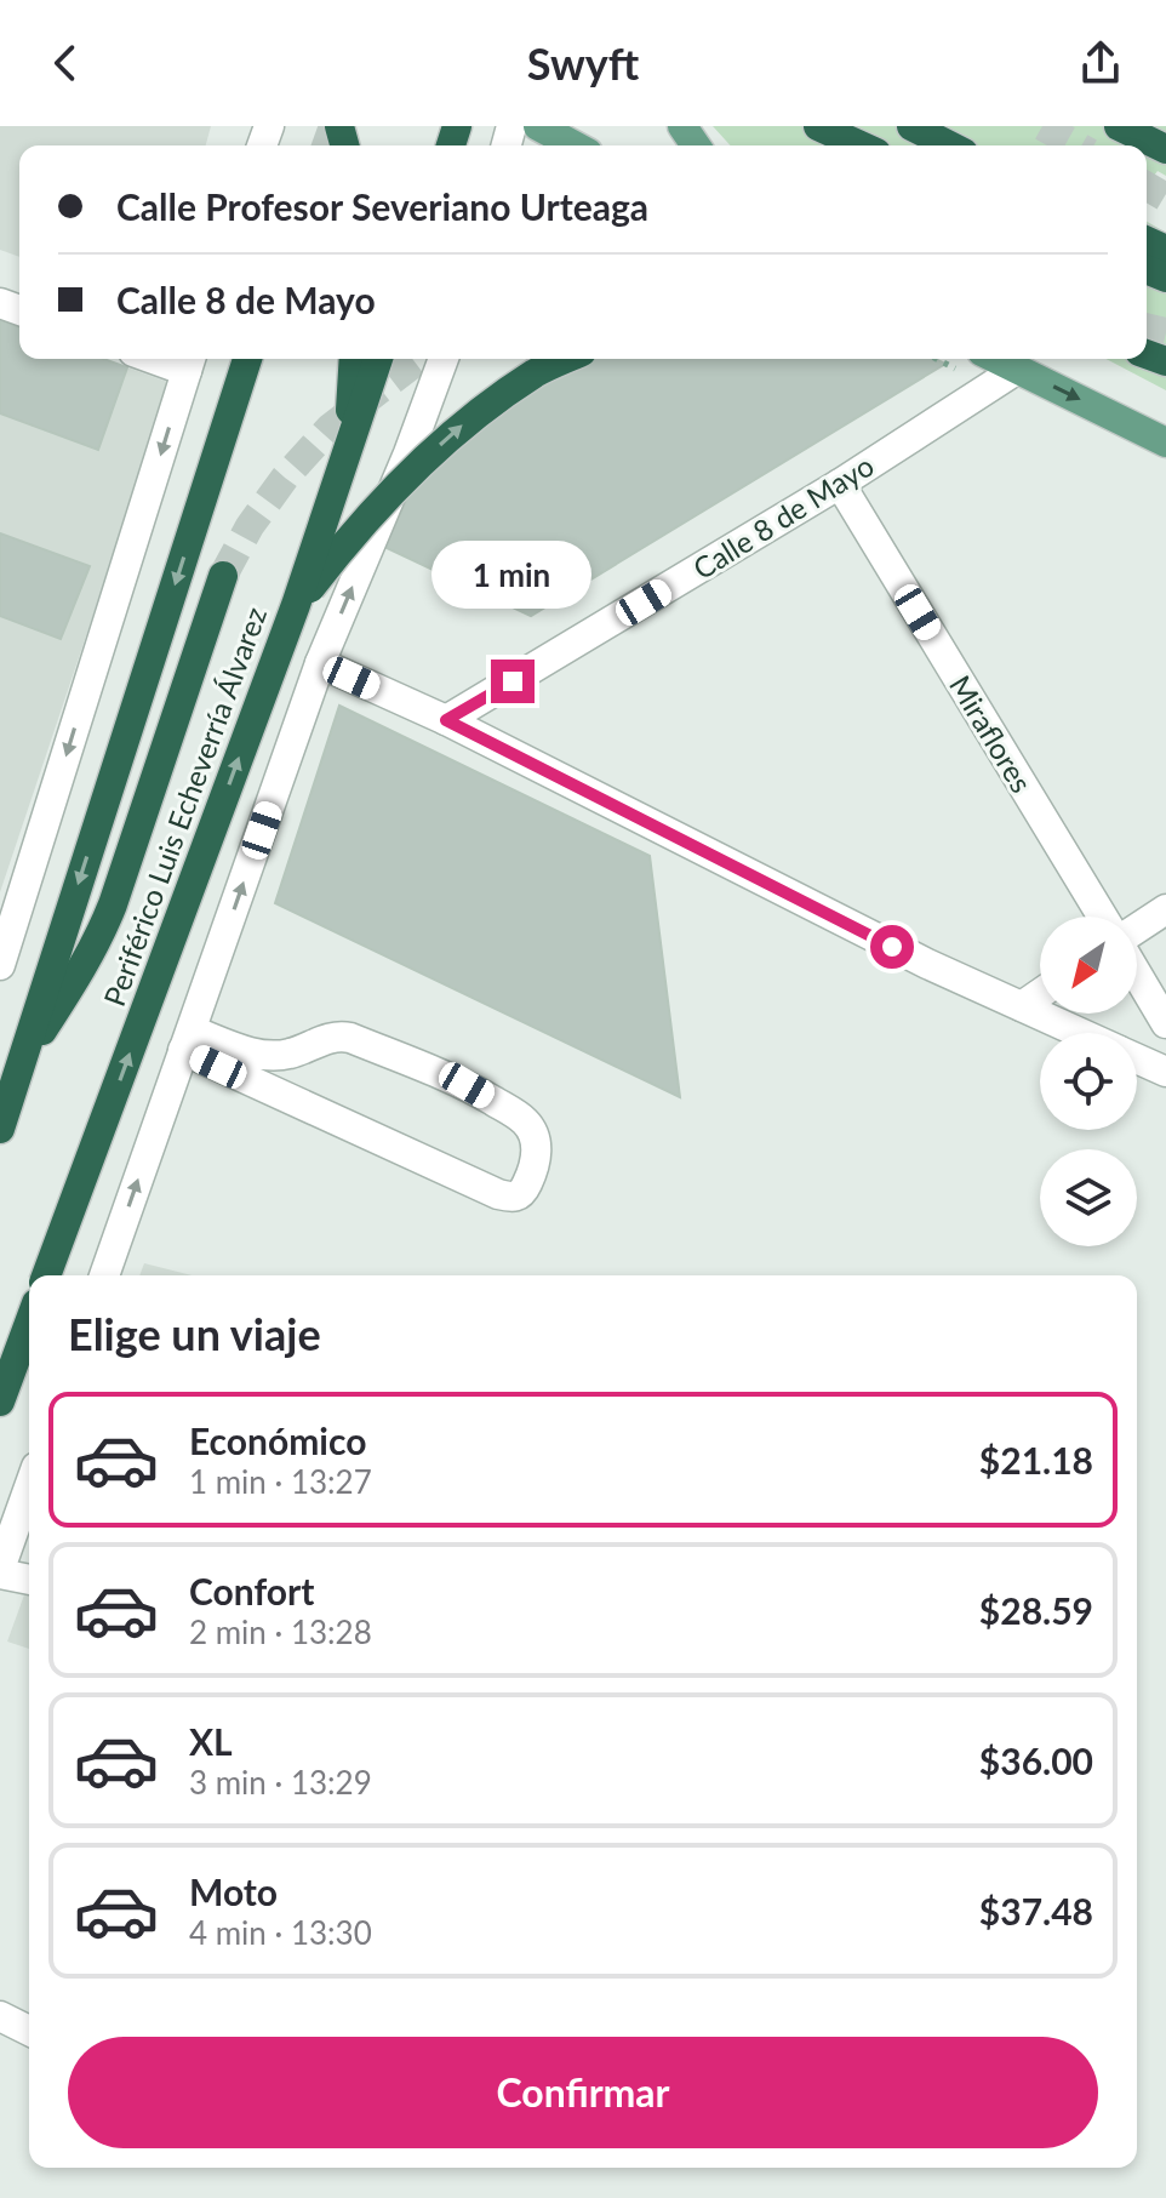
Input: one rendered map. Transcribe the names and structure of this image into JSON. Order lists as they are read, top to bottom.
{
  "streets": {
    "highway": ["Periférico Luis Echeverría Álvarez"],
    "street": ["Calle 8 de Mayo", "Miraflores"]
  },
  "crossings": [
    ["Calle 8 de Mayo", "Miraflores"]
  ],
  "north": "bottom left",
  "page": {
    "header": "Swyft",
    "banner": ["Calle Profesor Severiano Urteaga", "Calle 8 de Mayo"],
    "bubble": "1 min",
    "heading": "Elige un viaje",
    "list": [
      {
        "name": "Económico",
        "note": "1 min · 13:27",
        "value": "$21.18"
      },
      {
        "name": "Confort",
        "note": "2 min · 13:28",
        "value": "$28.59"
      },
      {
        "name": "XL",
        "note": "3 min · 13:29",
        "value": "$36.00"
      },
      {
        "name": "Moto",
        "note": "4 min · 13:30",
        "value": "$37.48"
      }
    ],
    "buttons": "Confirmar"
  }
}
